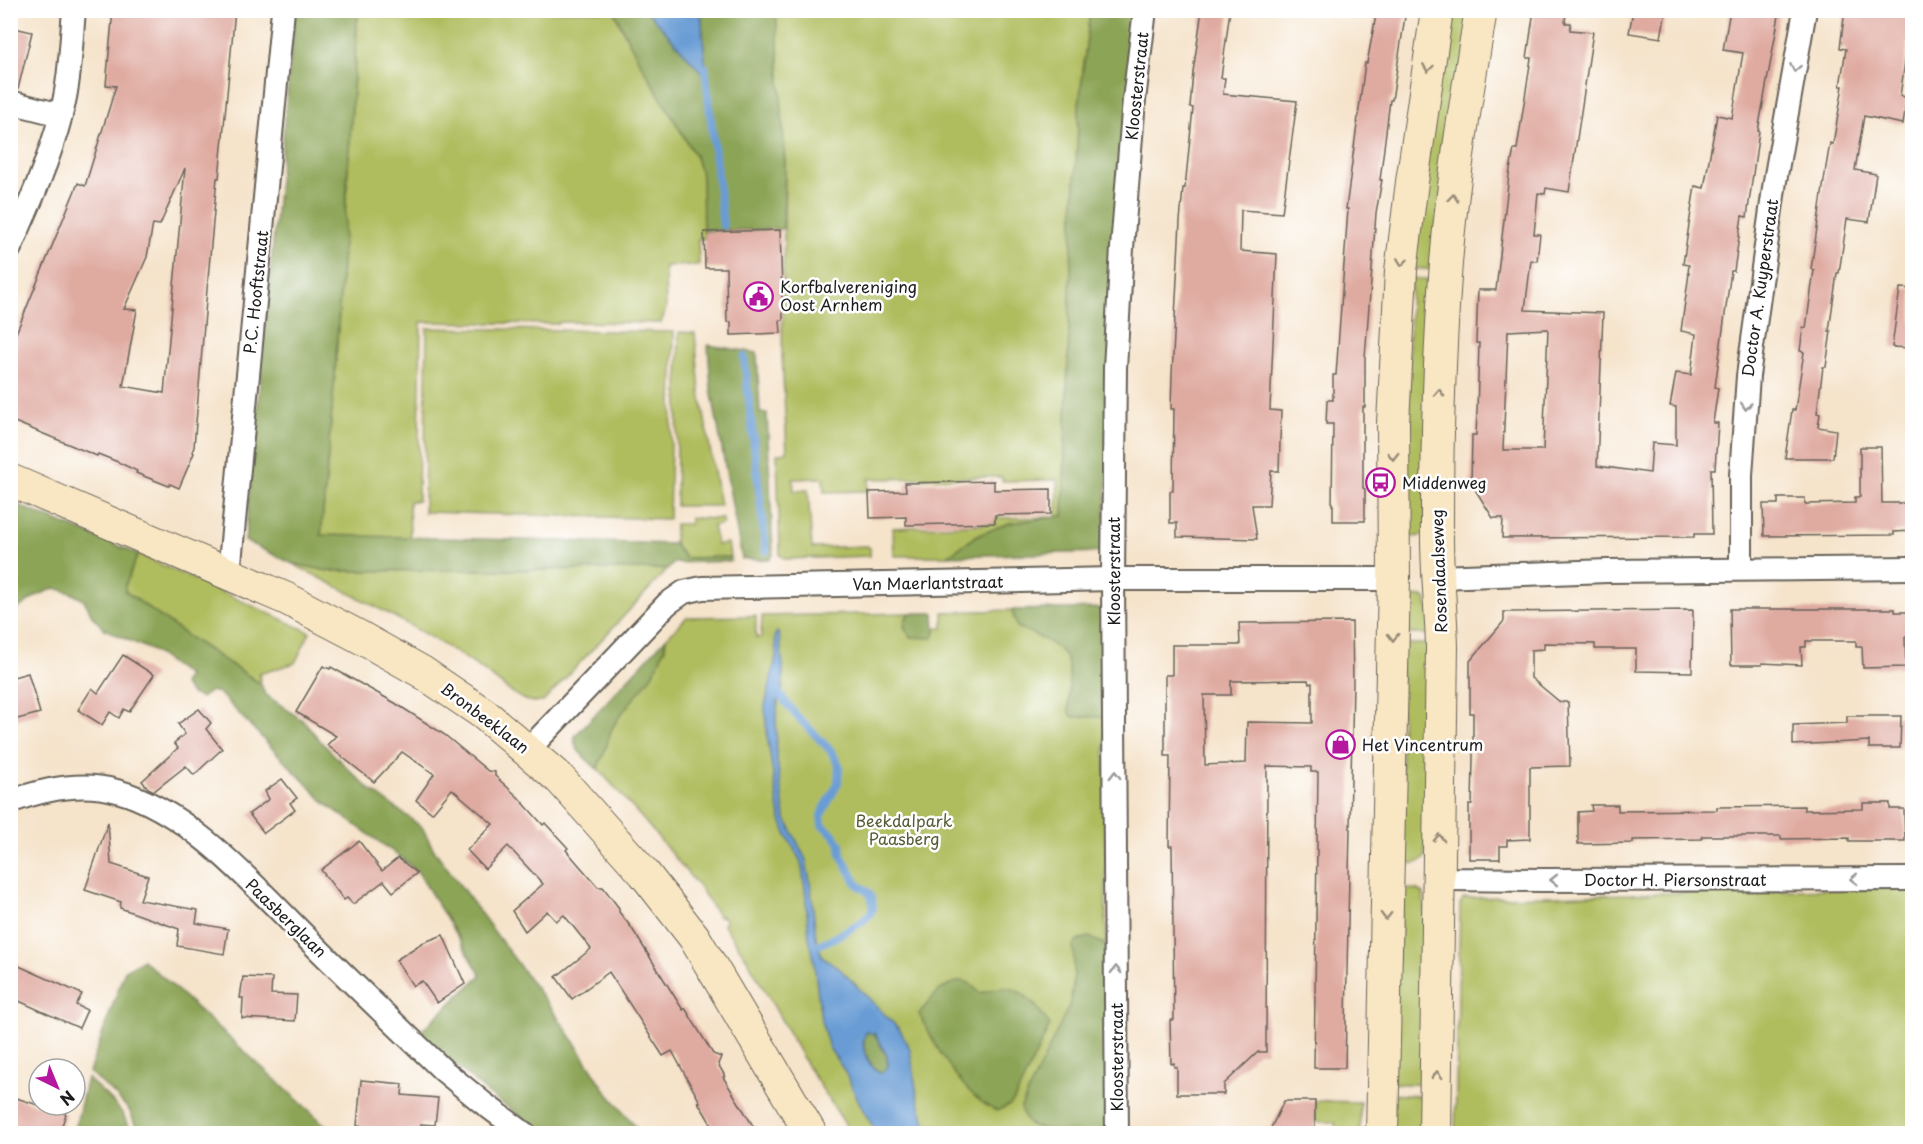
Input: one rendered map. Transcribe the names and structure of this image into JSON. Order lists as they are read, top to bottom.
{
  "streets": {
    "street": [
      "Kloosterstraat",
      "Doctor A. Kuyperstraat",
      "P.C. Hooftstraat",
      "Rosendaalseweg",
      "Van Maerlantstraat",
      "Bronbeeklaan",
      "Doctor H. Piersonstraat",
      "Paasberglaan"
    ]
  },
  "crossings": [
    ["Kloosterstraat", "Van Maerlantstraat"],
    ["P.C. Hooftstraat", "Bronbeeklaan"],
    ["Rosendaalseweg", "Doctor H. Piersonstraat"],
    ["Van Maerlantstraat", "Bronbeeklaan"]
  ],
  "one_way": ["Kloosterstraat", "Doctor A. Kuyperstraat", "Doctor H. Piersonstraat"],
  "parks": ["Beekdalpark Paasberg"],
  "places": {
    "public building": ["Korfbalvereniging Oost Arnhem"],
    "bus stop": ["Middenweg"],
    "shop": ["Het Vincentrum"]
  },
  "north": "bottom right"
}
